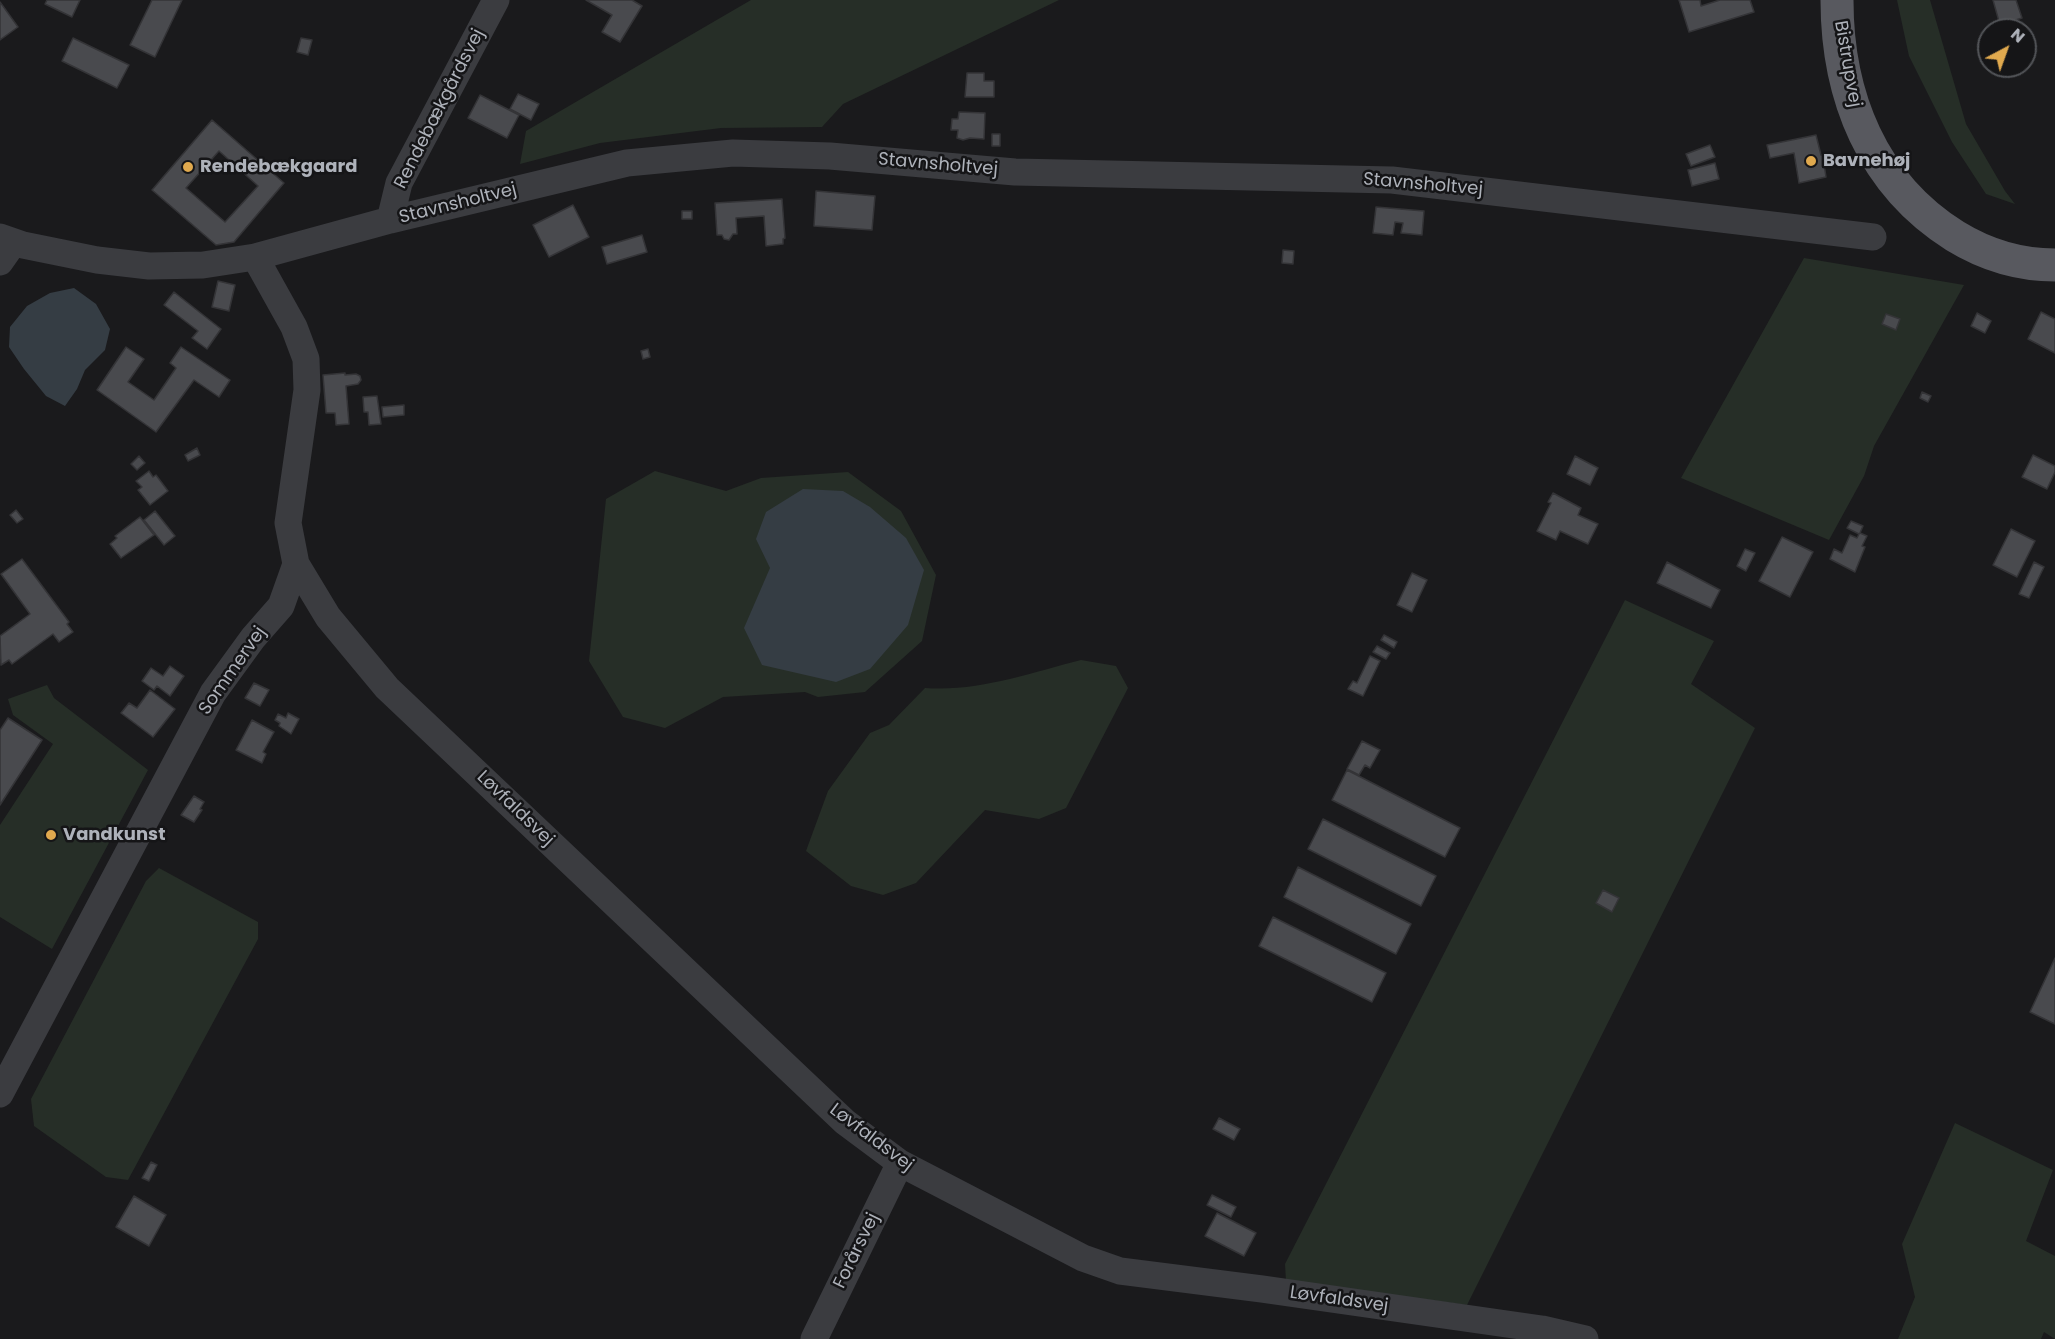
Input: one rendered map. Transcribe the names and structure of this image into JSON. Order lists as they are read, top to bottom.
{
  "streets": {
    "main road": ["Bistrupvej"],
    "street": [
      "Rendebækgårdsvej",
      "Stavnsholtvej",
      "Sommervej",
      "Løvfaldsvej",
      "Forårsvej"
    ]
  },
  "crossings": [
    ["Rendebækgårdsvej", "Stavnsholtvej"],
    ["Sommervej", "Løvfaldsvej"],
    ["Løvfaldsvej", "Forårsvej"]
  ],
  "places": ["Bavnehøj", "Rendebækgaard", "Vandkunst"],
  "north": "top right"
}
